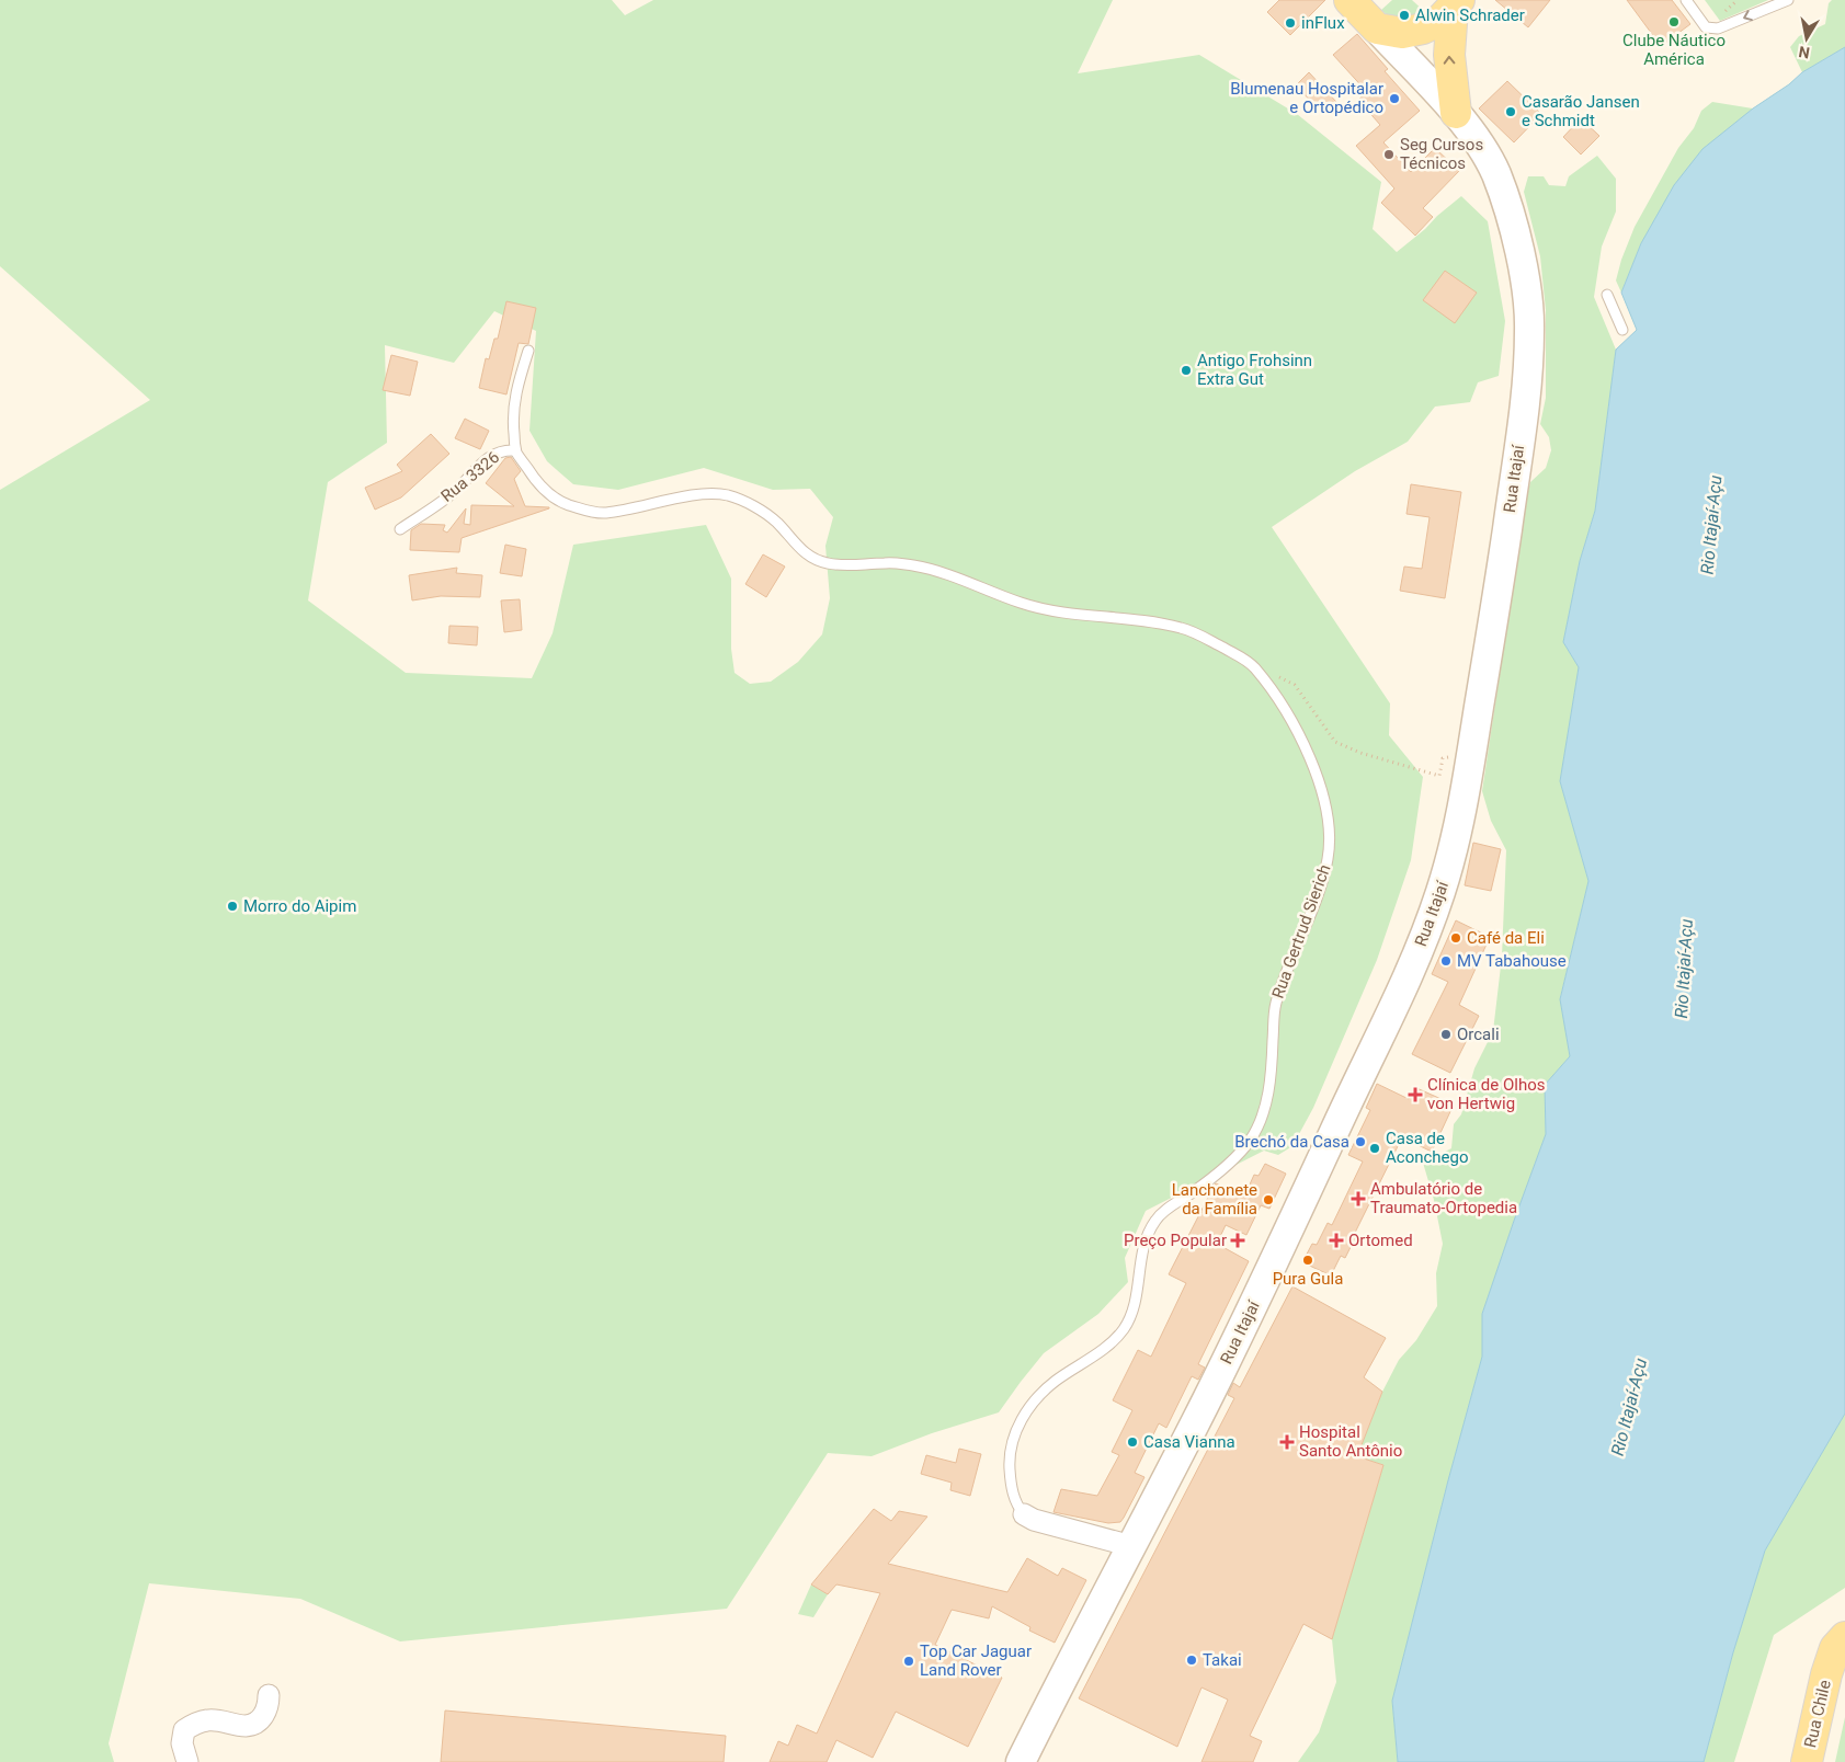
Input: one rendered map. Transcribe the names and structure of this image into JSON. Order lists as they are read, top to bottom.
{
  "streets": {
    "main road": ["Rua Itajaí", "Rua Chile"],
    "street": ["Rua Gertrud Sierich"],
    "lane": ["Rua 3326"]
  },
  "crossings": [
    ["Rua 3326", "Rua Gertrud Sierich"],
    ["Rua Itajaí", "Rua Gertrud Sierich"]
  ],
  "water": ["Rio Itajaí-Açu"],
  "places": {
    "other": [
      "Alwin Schrader",
      "Clube Náutico América",
      "inFlux",
      "Blumenau Hospitalar e Ortopédico",
      "Casarão Jansen e Schmidt",
      "Seg Cursos Técnicos",
      "Antigo Frohsinn Extra Gut",
      "Morro do Aipim",
      "Café da Eli",
      "MV Tabahouse",
      "Orcali",
      "Brechó da Casa",
      "Casa de Aconchego",
      "Lanchonete da Família",
      "Pura Gula",
      "Casa Vianna",
      "Takai",
      "Top Car Jaguar Land Rover"
    ],
    "health": [
      "Clínica de Olhos von Hertwig",
      "Ambulatório de Traumato-Ortopedia",
      "Preço Popular",
      "Ortomed",
      "Hospital Santo Antônio"
    ]
  },
  "north": "bottom"
}
